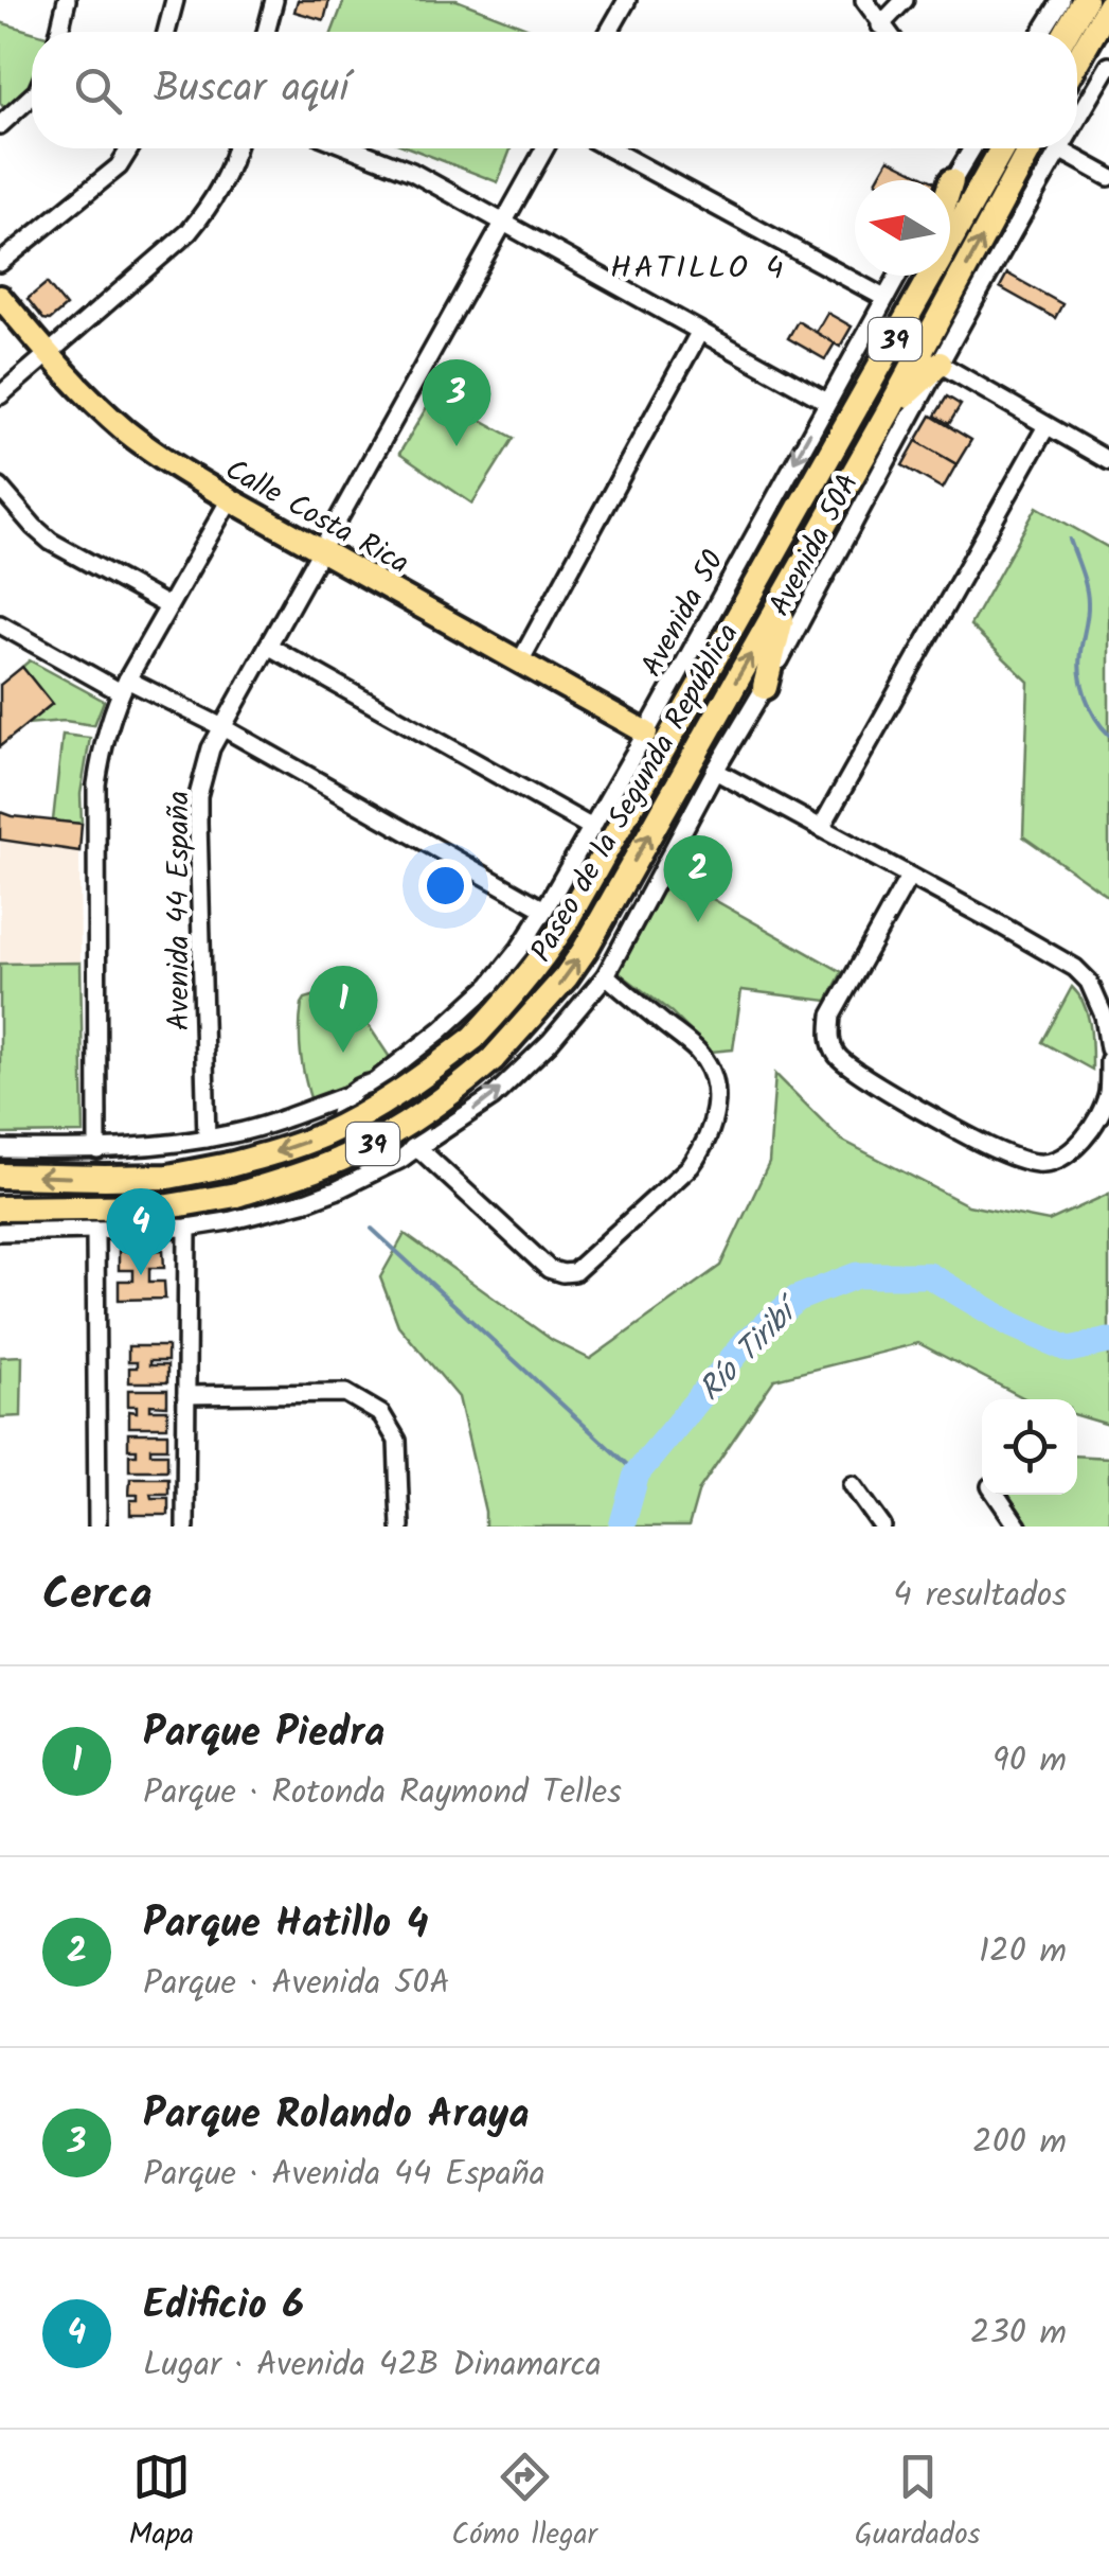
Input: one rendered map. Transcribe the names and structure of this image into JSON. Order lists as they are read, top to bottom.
{
  "streets": {
    "highway": ["39", "Paseo de la Segunda República"],
    "main road": ["Calle Costa Rica"],
    "street": ["Avenida 50A", "Avenida 50", "Avenida 44 España"]
  },
  "crossings": [
    ["Calle Costa Rica", "Avenida 50"],
    ["Calle Costa Rica", "Avenida 44 España"],
    ["Avenida 50A", "Avenida 50"]
  ],
  "one_way": ["Avenida 50"],
  "districts": ["HATILLO 4"],
  "water": ["Río Tiribí"],
  "north": "left",
  "page": {
    "search": "Buscar aquí",
    "pins": [
      "3",
      "2",
      "1",
      "4"
    ],
    "heading": ["Cerca", "4 resultados"],
    "list": [
      {
        "mark": "1",
        "name": "Parque Piedra",
        "note": "Parque · Rotonda Raymond Telles",
        "value": "90 m"
      },
      {
        "mark": "2",
        "name": "Parque Hatillo 4",
        "note": "Parque · Avenida 50A",
        "value": "120 m"
      },
      {
        "mark": "3",
        "name": "Parque Rolando Araya",
        "note": "Parque · Avenida 44 España",
        "value": "200 m"
      },
      {
        "mark": "4",
        "name": "Edificio 6",
        "note": "Lugar · Avenida 42B Dinamarca",
        "value": "230 m"
      }
    ],
    "nav": ["Mapa", "Cómo llegar", "Guardados"]
  }
}
